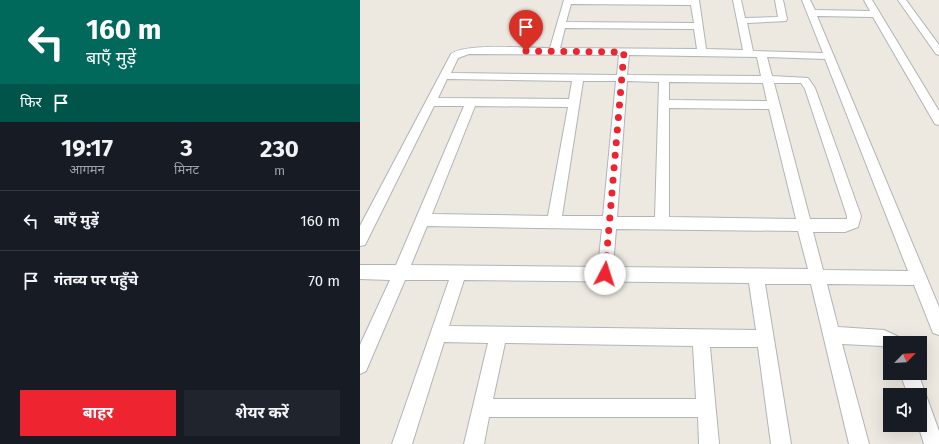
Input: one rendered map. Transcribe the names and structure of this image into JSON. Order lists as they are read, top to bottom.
{
  "north": "top right",
  "page": {
    "turn": ["160 m", "बाएँ मुड़ें"],
    "then": "फिर",
    "eta": [
      "19:17",
      "आगमन",
      "3",
      "मिनट",
      "230",
      "m"
    ],
    "list": [
      {
        "name": "बाएँ मुड़ें",
        "value": "160 m"
      },
      {
        "name": "गंतव्य पर पहुँचे",
        "value": "70 m"
      }
    ],
    "buttons": ["बाहर", "शेयर करें"]
  }
}
